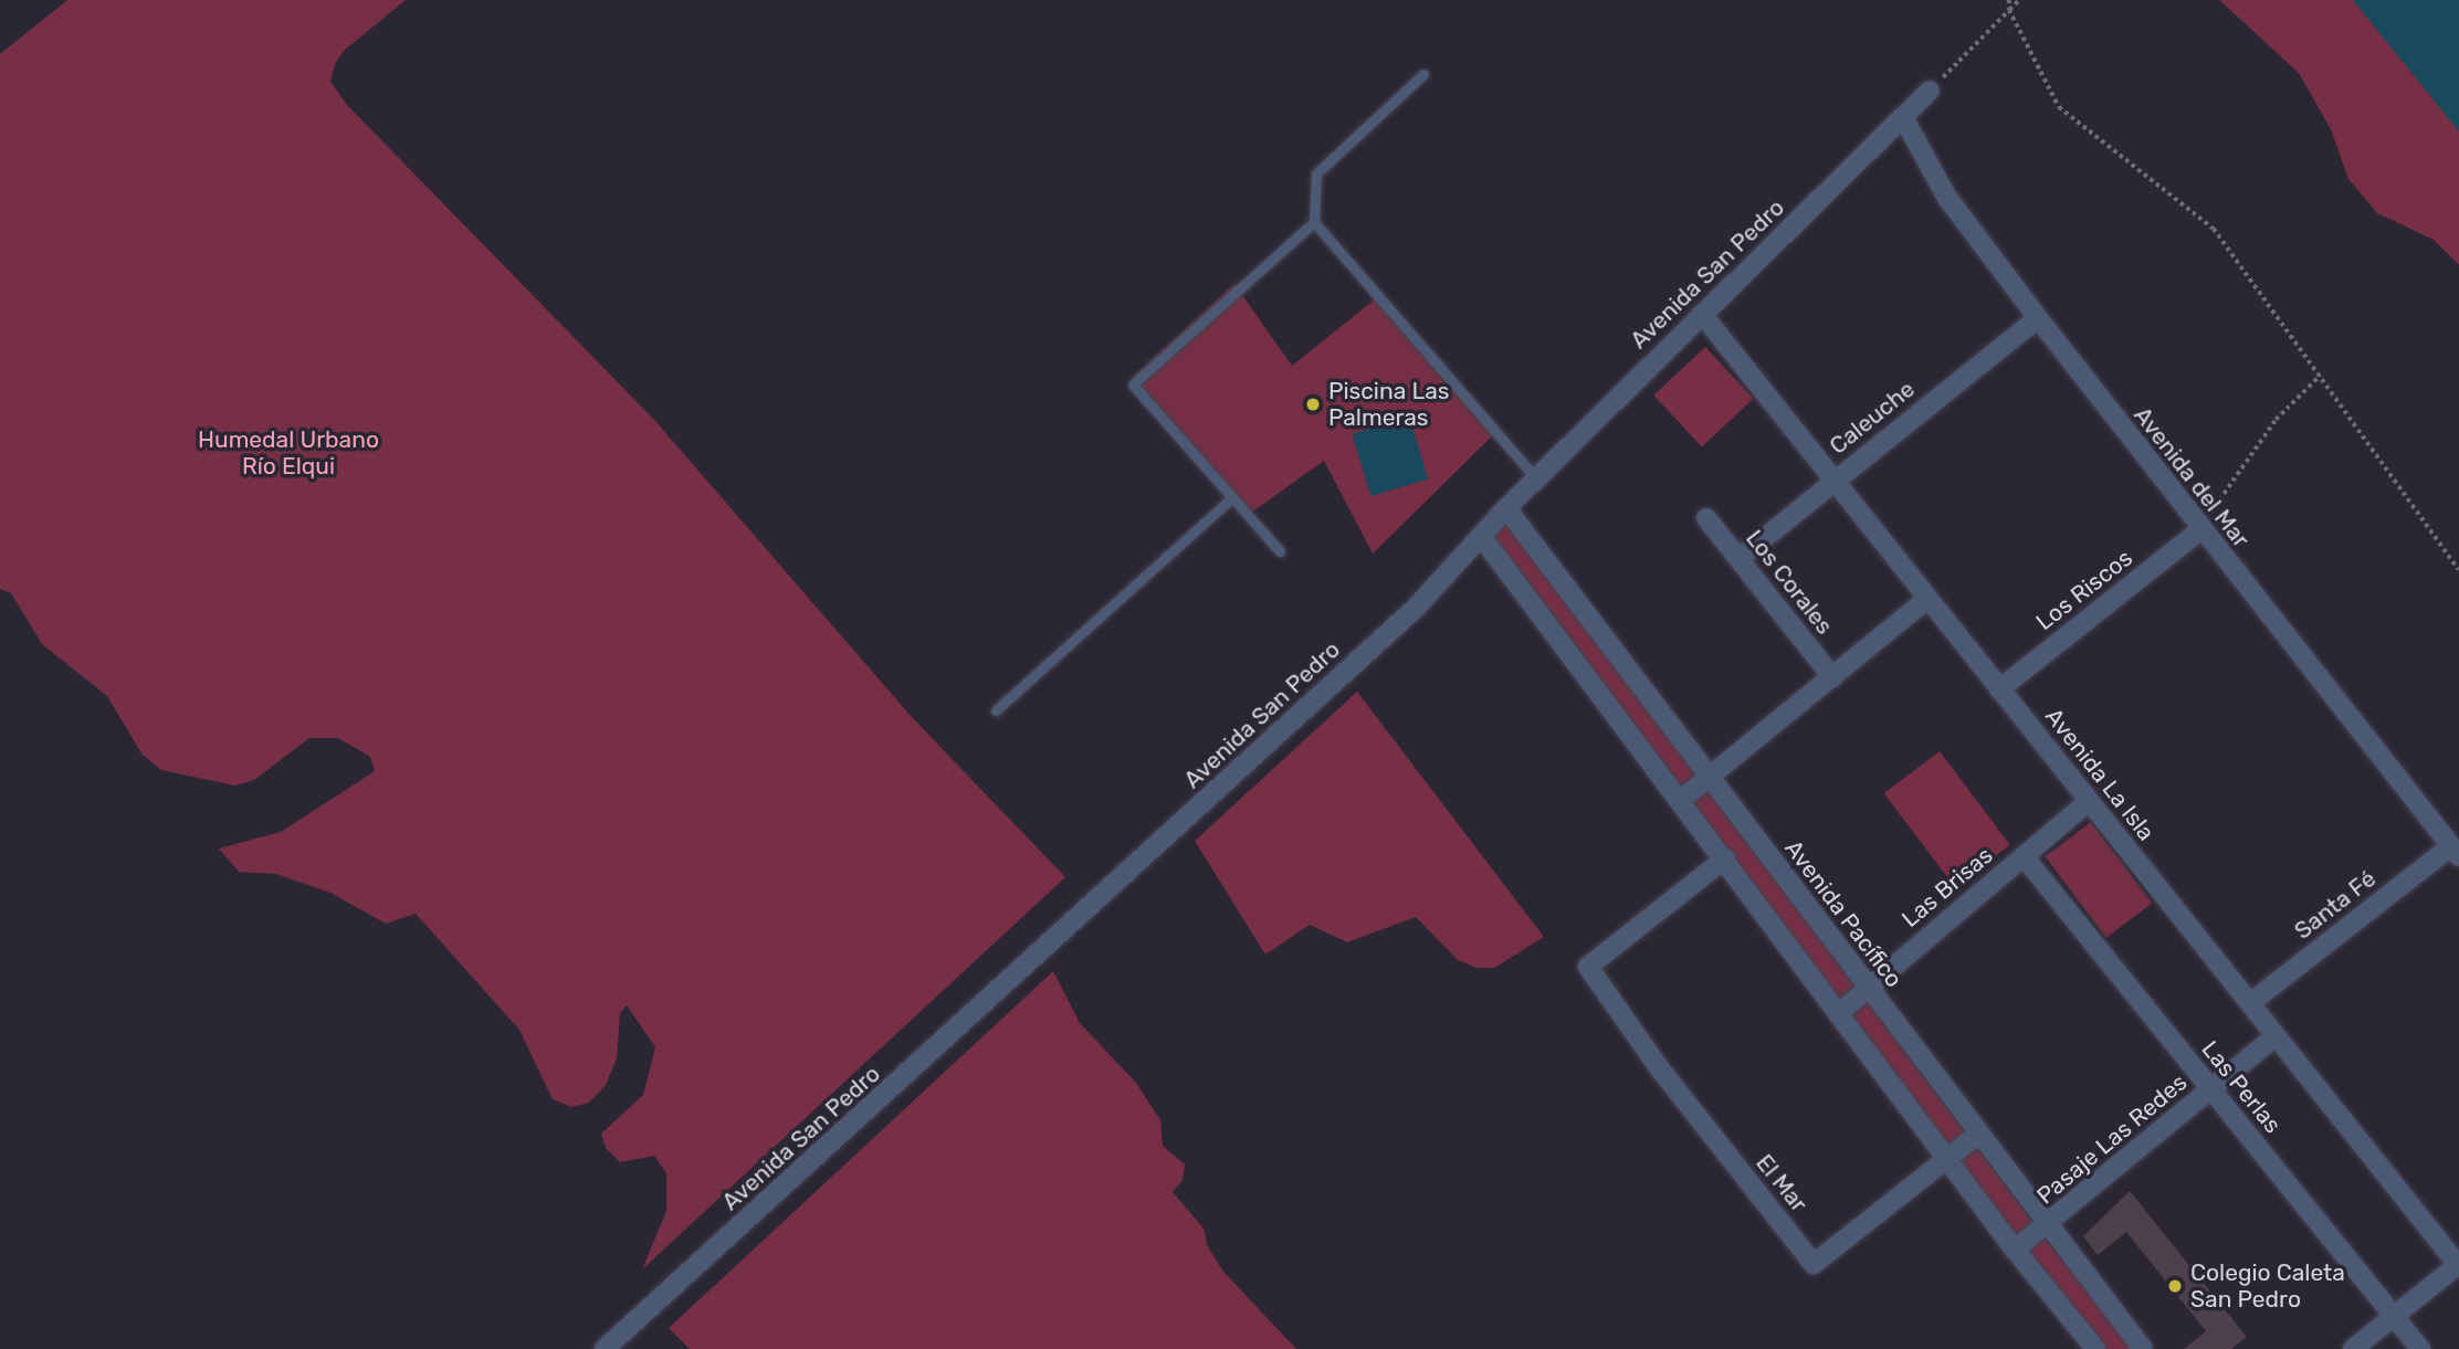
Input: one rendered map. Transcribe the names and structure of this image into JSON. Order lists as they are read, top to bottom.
{
  "streets": {
    "street": [
      "Avenida San Pedro",
      "Caleuche",
      "Avenida del Mar",
      "Los Corales",
      "Los Riscos",
      "Avenida La Isla",
      "Las Brisas",
      "Santa Fé",
      "Avenida Pacífico",
      "Las Perlas",
      "Pasaje Las Redes",
      "El Mar"
    ]
  },
  "crossings": [
    ["Avenida San Pedro", "Avenida del Mar"],
    ["Avenida San Pedro", "Avenida La Isla"],
    ["Avenida San Pedro", "Avenida Pacífico"],
    ["Caleuche", "Avenida del Mar"],
    ["Caleuche", "Los Corales"],
    ["Caleuche", "Avenida La Isla"],
    ["Avenida del Mar", "Los Riscos"],
    ["Avenida del Mar", "Santa Fé"],
    ["Los Riscos", "Avenida La Isla"],
    ["Avenida La Isla", "Las Brisas"],
    ["Avenida La Isla", "Santa Fé"],
    ["Avenida La Isla", "Pasaje Las Redes"],
    ["Las Brisas", "Avenida Pacífico"],
    ["Las Brisas", "Las Perlas"],
    ["Avenida Pacífico", "Pasaje Las Redes"],
    ["Avenida Pacífico", "El Mar"],
    ["Las Perlas", "Pasaje Las Redes"]
  ],
  "parks": ["Humedal Urbano Río Elqui"],
  "places": ["Piscina Las Palmeras", "Colegio Caleta San Pedro"]
}
